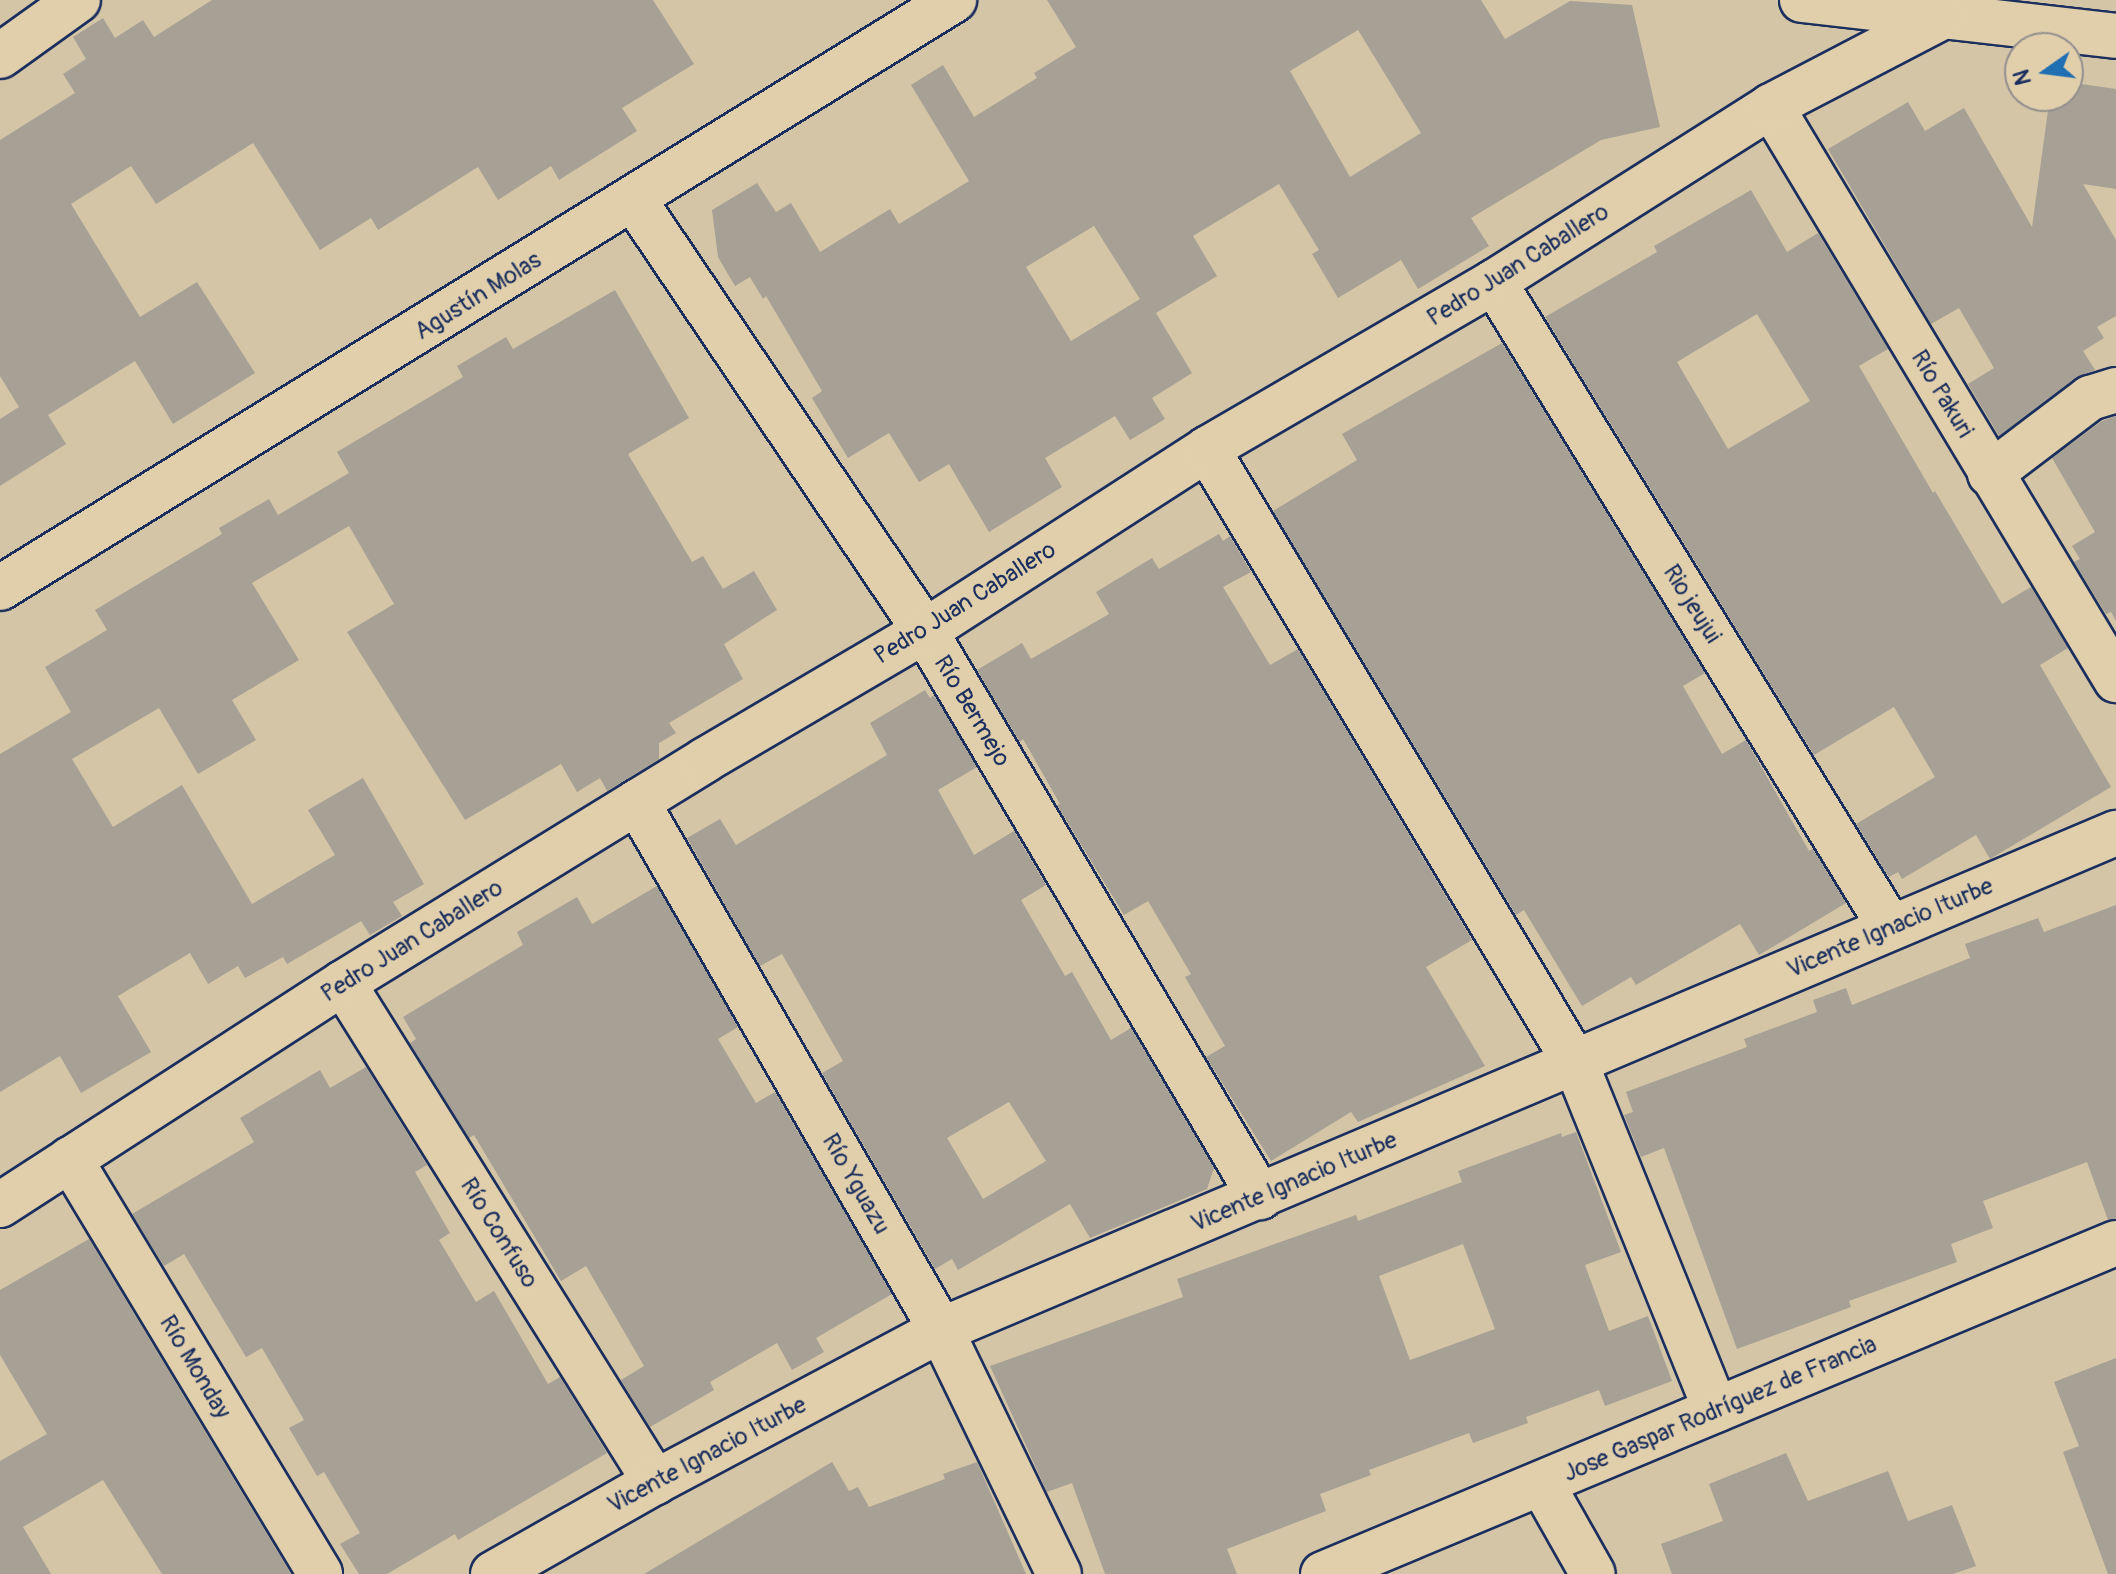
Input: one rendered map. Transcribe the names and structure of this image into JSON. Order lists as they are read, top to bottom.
{
  "streets": {
    "street": [
      "Pedro Juan Caballero",
      "Agustín Molas",
      "Río Pakuri",
      "Rio jeujui",
      "Río Bermejo",
      "Vicente Ignacio Iturbe",
      "Río Yguazu",
      "Río Confuso",
      "Río Monday",
      "Jose Gaspar Rodríguez de Francia"
    ]
  },
  "crossings": [
    ["Pedro Juan Caballero", "Río Pakuri"],
    ["Pedro Juan Caballero", "Rio jeujui"],
    ["Pedro Juan Caballero", "Río Bermejo"],
    ["Pedro Juan Caballero", "Río Yguazu"],
    ["Pedro Juan Caballero", "Río Confuso"],
    ["Pedro Juan Caballero", "Río Monday"],
    ["Agustín Molas", "Río Bermejo"],
    ["Rio jeujui", "Vicente Ignacio Iturbe"],
    ["Río Bermejo", "Vicente Ignacio Iturbe"],
    ["Vicente Ignacio Iturbe", "Río Yguazu"],
    ["Vicente Ignacio Iturbe", "Río Confuso"]
  ],
  "north": "left"
}
